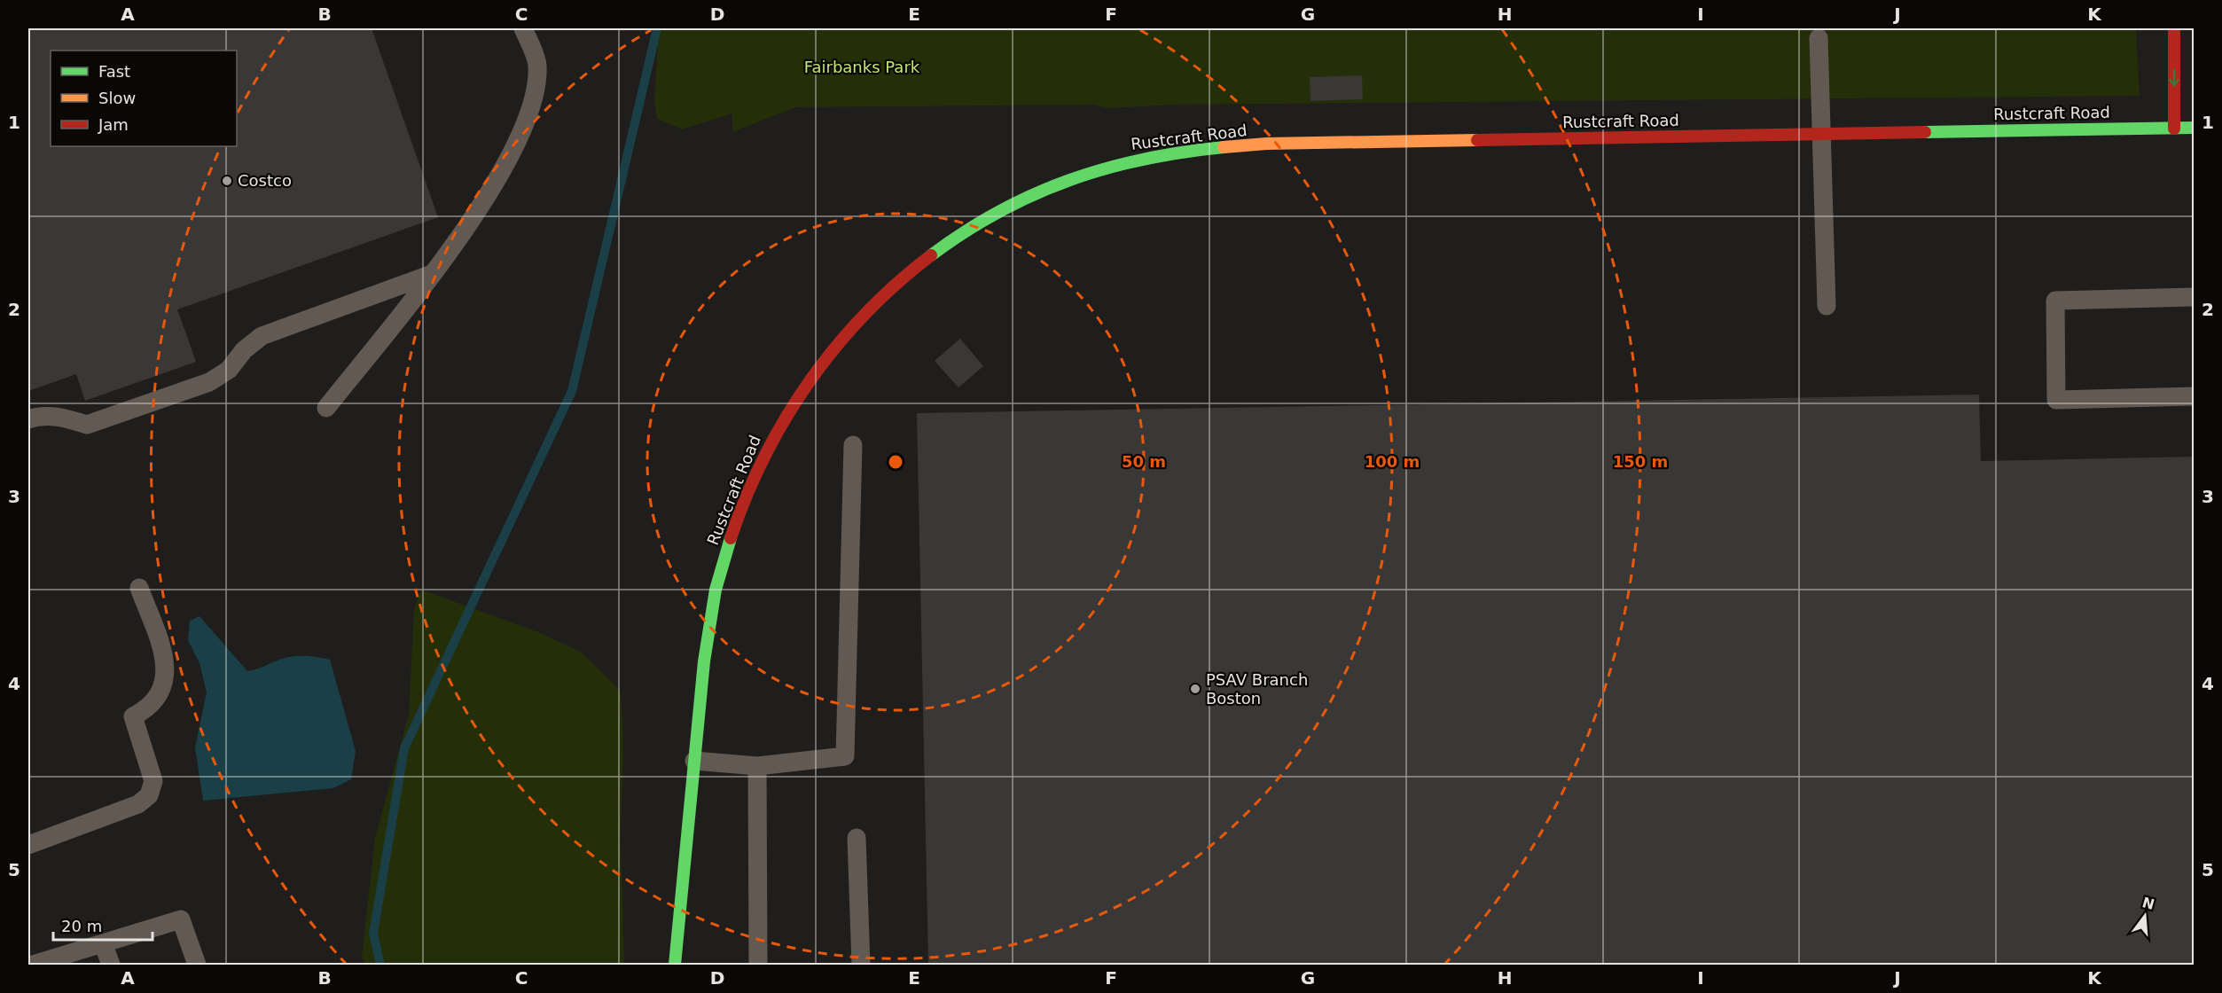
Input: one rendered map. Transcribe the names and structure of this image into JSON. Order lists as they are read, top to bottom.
{
  "streets": {
    "main road": ["Rustcraft Road"]
  },
  "parks": ["Fairbanks Park"],
  "places": ["Costco", "PSAV Branch Boston"],
  "legend": ["Fast", "Slow", "Jam"],
  "scale_bar": "20 m",
  "north": "top",
  "grid": {
    "columns": [
      "A",
      "B",
      "C",
      "D",
      "E",
      "F",
      "G",
      "H",
      "I",
      "J",
      "K"
    ],
    "rows": [
      "1",
      "2",
      "3",
      "4",
      "5"
    ]
  },
  "rings": ["50 m", "100 m", "150 m"]
}
